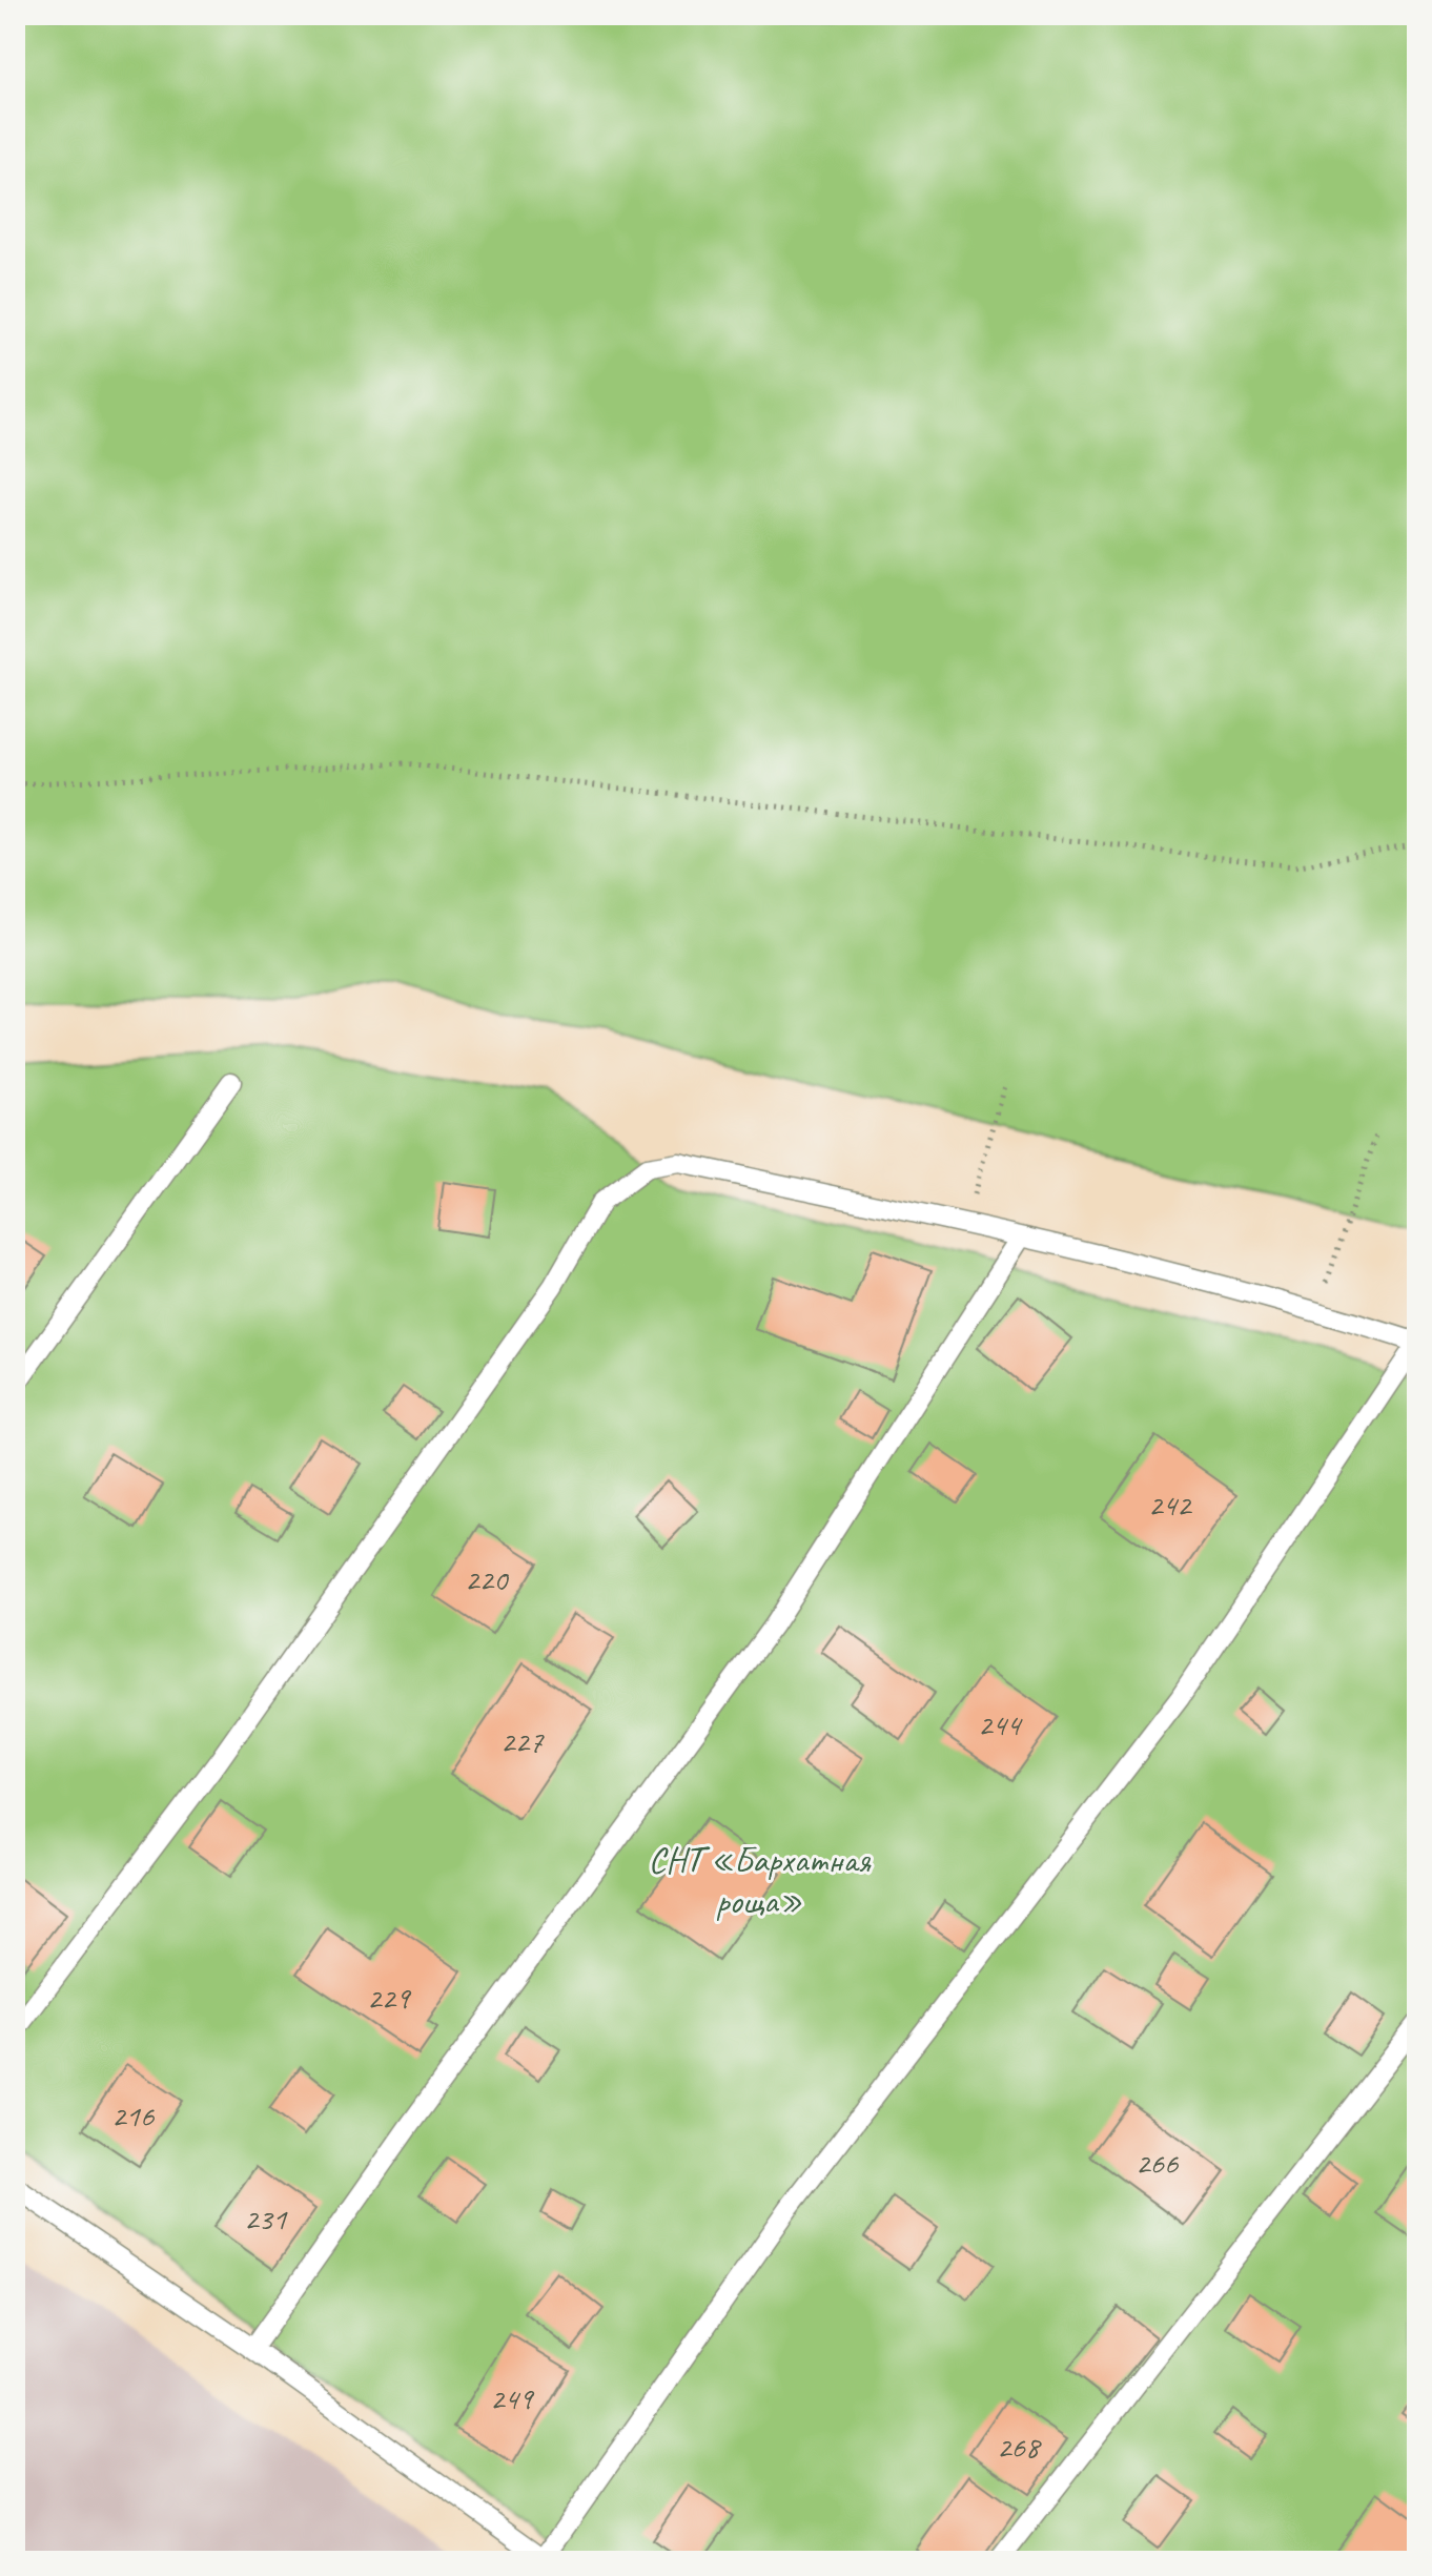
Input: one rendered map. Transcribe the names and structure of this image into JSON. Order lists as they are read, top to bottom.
{
  "parks": ["СНТ «Бархатная роща»"],
  "house_numbers": [
    "242",
    "220",
    "244",
    "227",
    "229",
    "216",
    "266",
    "231",
    "249",
    "268"
  ]
}
